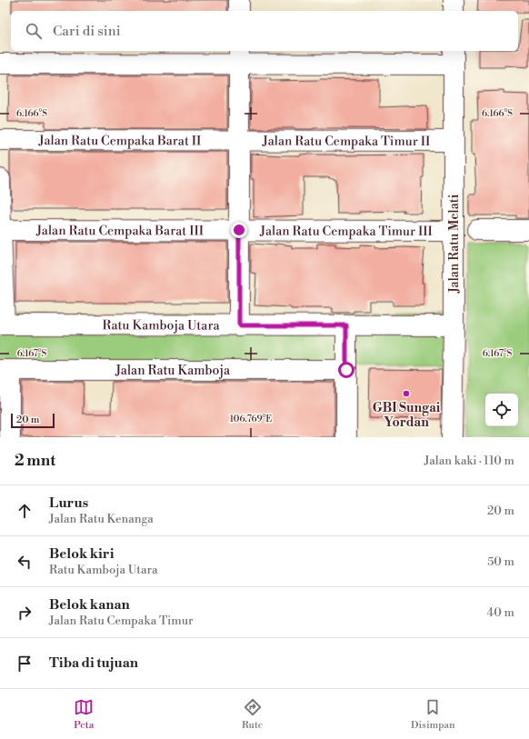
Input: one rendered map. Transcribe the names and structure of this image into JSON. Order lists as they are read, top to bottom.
{
  "streets": {
    "street": [
      "Jalan Ratu Cempaka Barat II",
      "Jalan Ratu Cempaka Timur II",
      "Jalan Ratu Cempaka Barat III",
      "Jalan Ratu Cempaka Timur III",
      "Jalan Ratu Melati",
      "Ratu Kamboja Utara",
      "Jalan Ratu Kamboja"
    ]
  },
  "crossings": [
    ["Jalan Ratu Cempaka Barat II", "Jalan Ratu Cempaka Timur II"],
    ["Jalan Ratu Cempaka Timur II", "Jalan Ratu Melati"],
    ["Jalan Ratu Cempaka Barat III", "Jalan Ratu Cempaka Timur III"],
    ["Jalan Ratu Cempaka Timur III", "Jalan Ratu Melati"],
    ["Jalan Ratu Melati", "Ratu Kamboja Utara"]
  ],
  "places": ["GBI Sungai Yordan"],
  "scale_bar": "20 m",
  "page": {
    "search": "Cari di sini",
    "scale": "20 m",
    "heading": ["2 mnt", "Jalan kaki · 110 m"],
    "list": [
      ["Lurus", "Jalan Ratu Kenanga", "20 m"],
      ["Belok kiri", "Ratu Kamboja Utara", "50 m"],
      ["Belok kanan", "Jalan Ratu Cempaka Timur", "40 m"],
      "Tiba di tujuan"
    ],
    "nav": ["Peta", "Rute", "Disimpan"]
  },
  "coordinates": ["6.166°S", "6.167°S", "106.769°E"]
}
